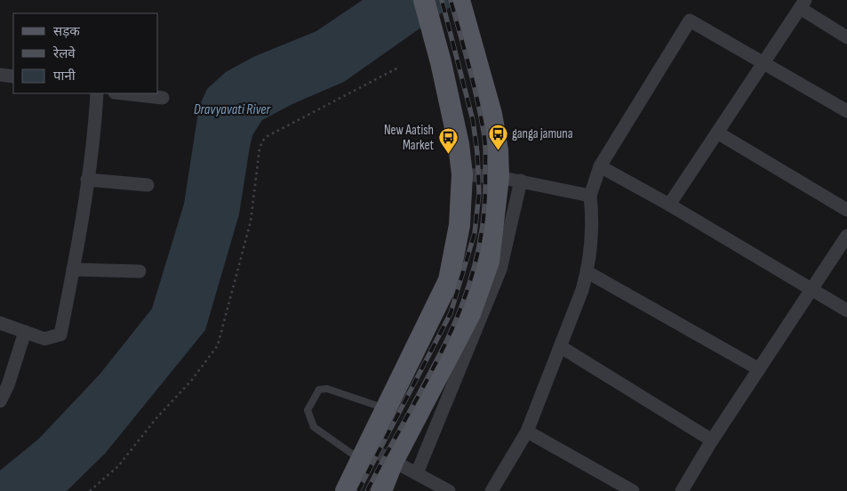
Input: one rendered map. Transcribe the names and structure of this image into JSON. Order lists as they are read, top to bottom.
{
  "water": ["Dravyavati River"],
  "places": {
    "bus stop": ["ganga jamuna", "New Aatish Market"]
  },
  "legend": ["सड़क", "रेलवे", "पानी"]
}
